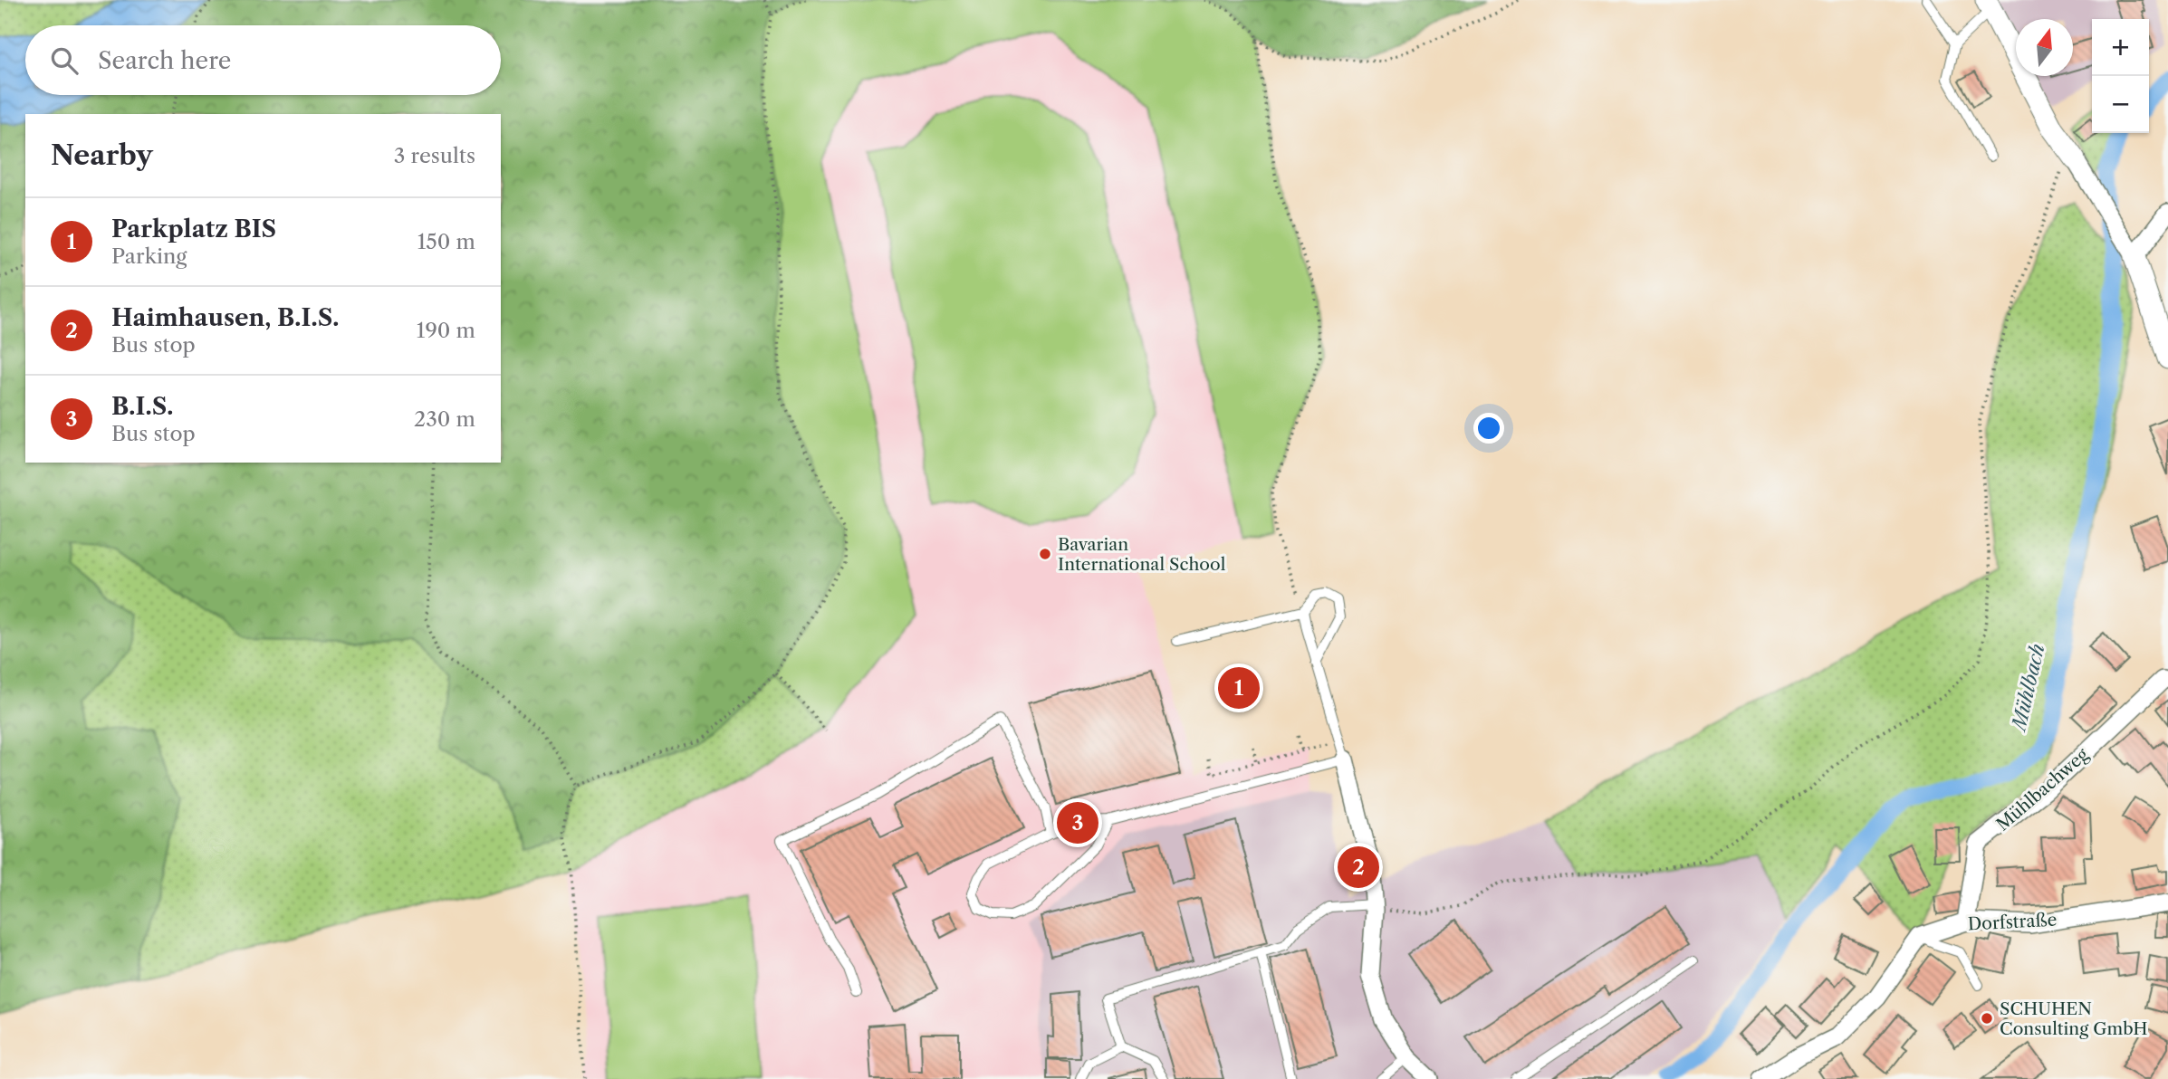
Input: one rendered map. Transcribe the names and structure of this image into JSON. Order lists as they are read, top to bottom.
{
  "streets": {
    "street": ["Mühlbachweg", "Dorfstraße"]
  },
  "crossings": [
    ["Mühlbachweg", "Dorfstraße"]
  ],
  "water": ["Mühlbach"],
  "places": ["Bavarian International School", "SCHUHEN Consulting GmbH"],
  "north": "top",
  "page": {
    "map_buttons": ["+", "−"],
    "search": "Search here",
    "heading": ["Nearby", "3 results"],
    "list": [
      {
        "mark": "1",
        "name": "Parkplatz BIS",
        "note": "Parking",
        "value": "150 m"
      },
      {
        "mark": "2",
        "name": "Haimhausen, B.I.S.",
        "note": "Bus stop",
        "value": "190 m"
      },
      {
        "mark": "3",
        "name": "B.I.S.",
        "note": "Bus stop",
        "value": "230 m"
      }
    ],
    "pins": ["1", "3", "2"]
  }
}
